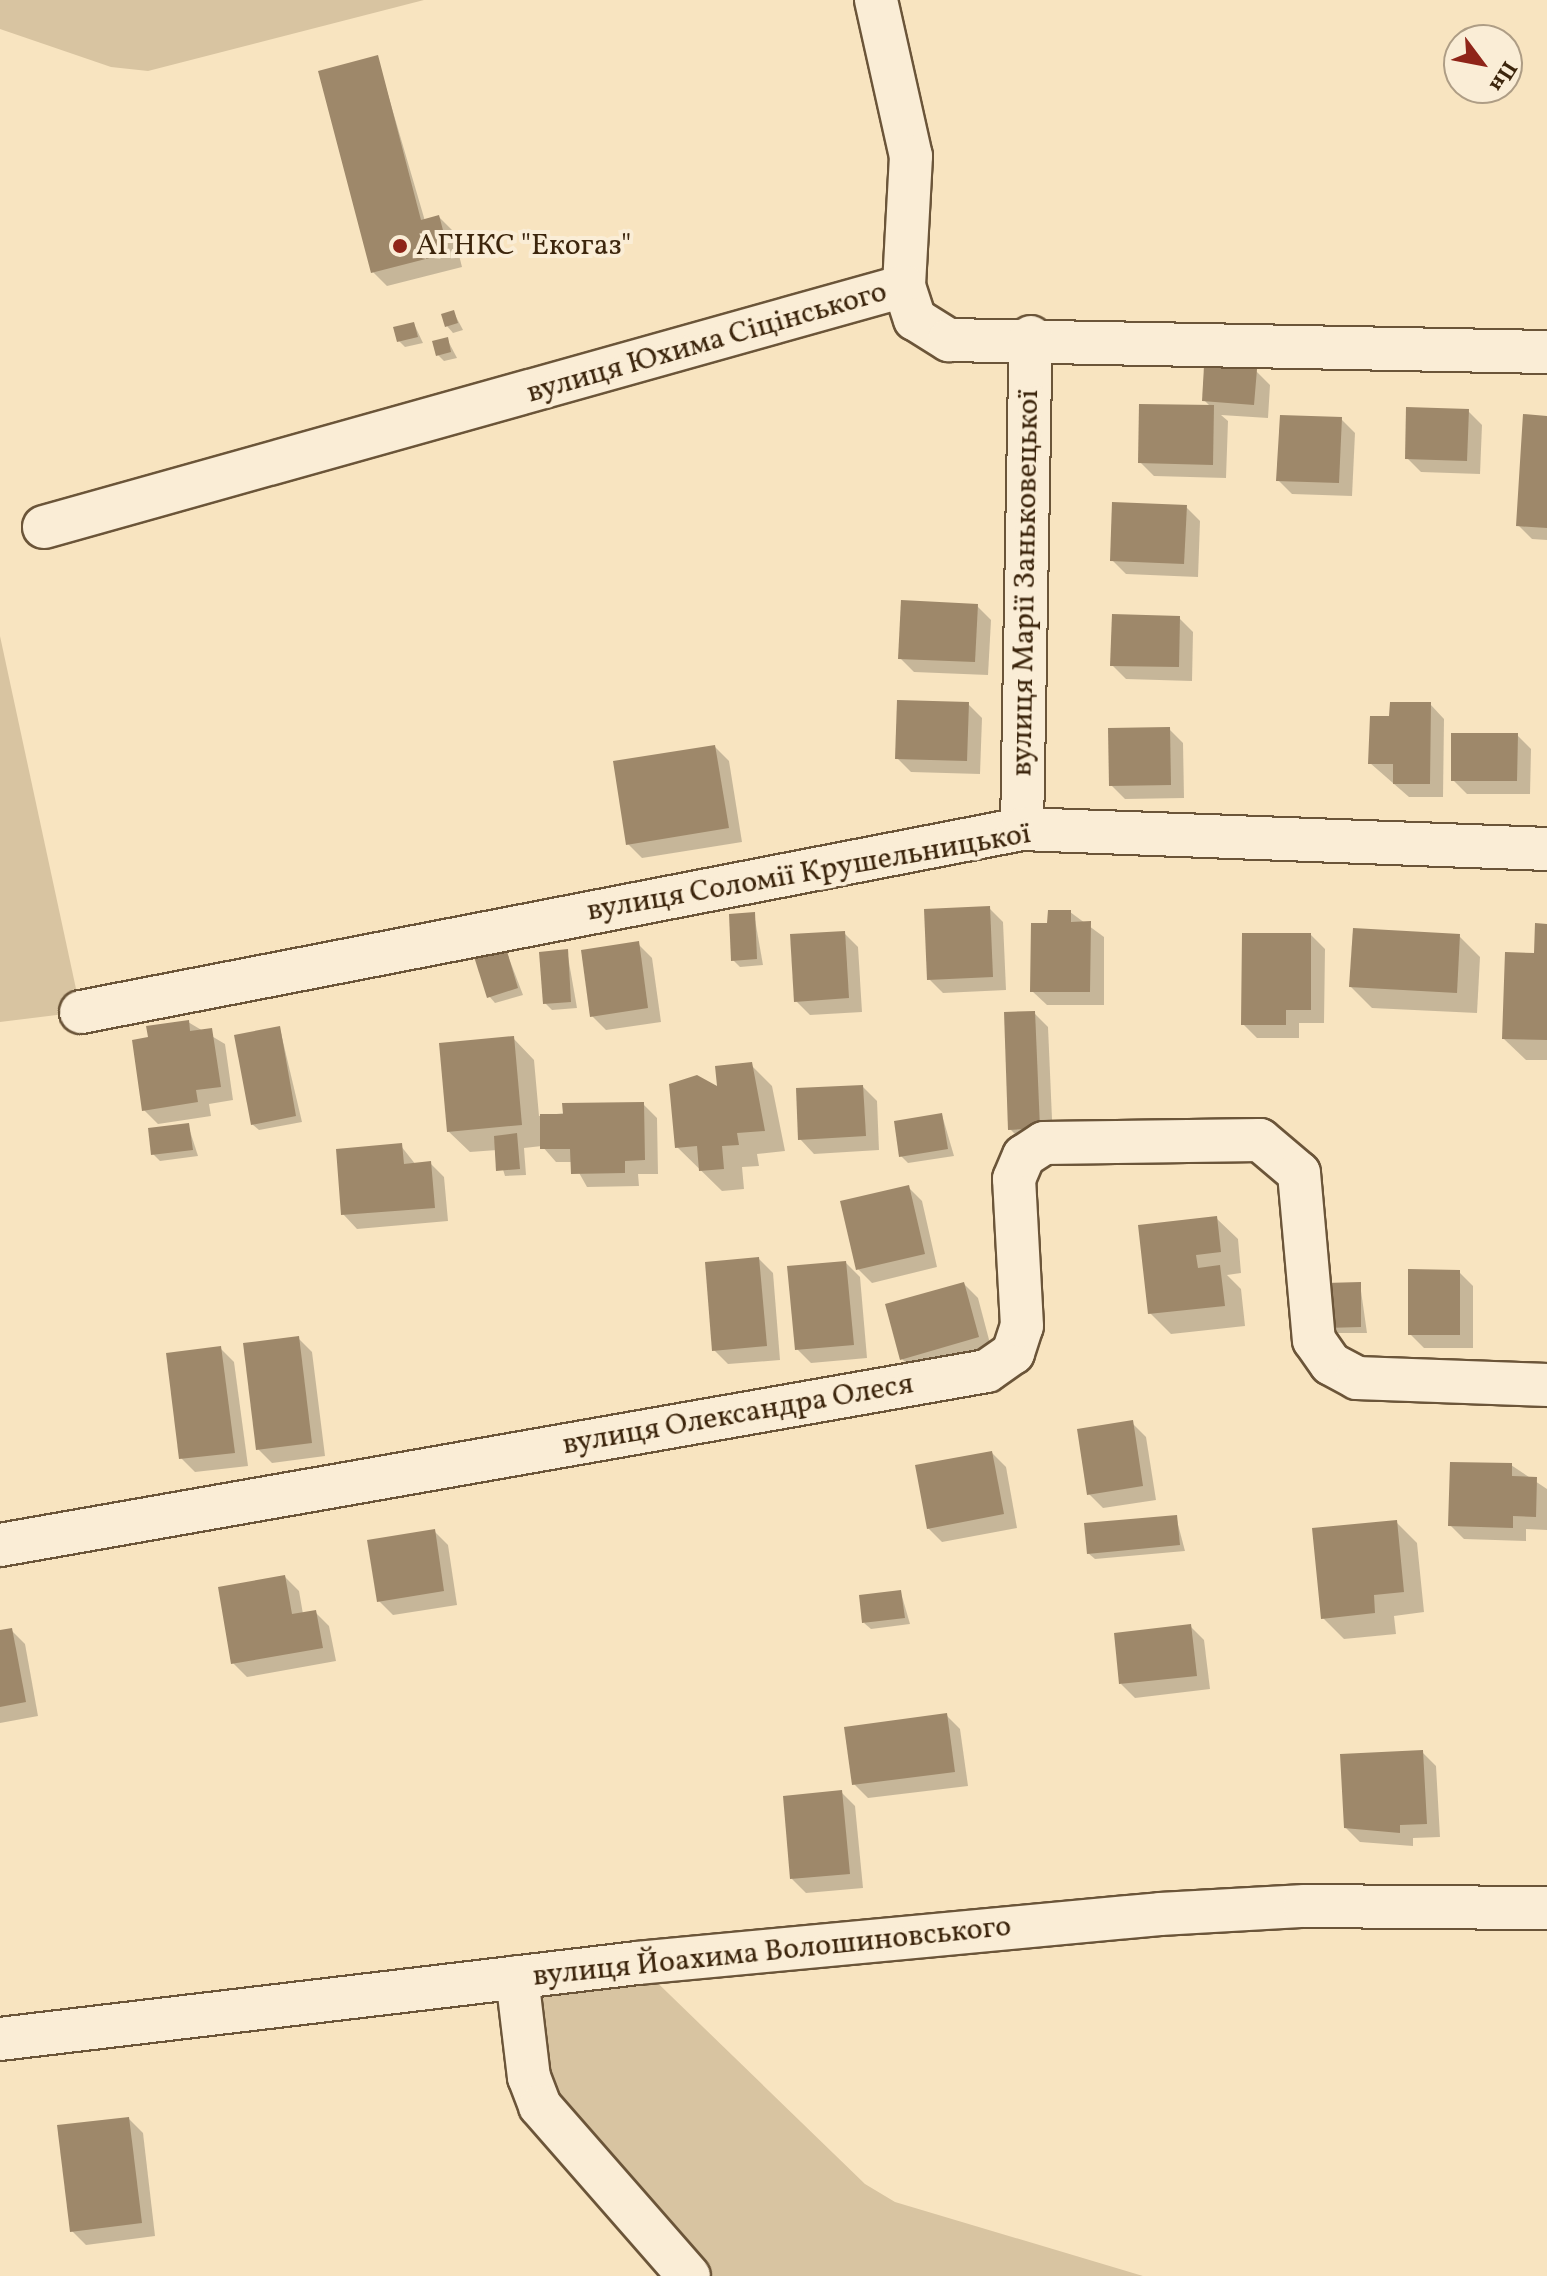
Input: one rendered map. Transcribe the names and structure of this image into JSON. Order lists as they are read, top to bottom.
{
  "streets": {
    "street": [
      "вулиця Юхима Сіцінського",
      "вулиця Марії Заньковецької",
      "вулиця Соломії Крушельницької",
      "вулиця Олександра Олеся",
      "вулиця Йоахима Волошиновського"
    ]
  },
  "crossings": [
    ["вулиця Юхима Сіцінського", "вулиця Марії Заньковецької"],
    ["вулиця Марії Заньковецької", "вулиця Соломії Крушельницької"]
  ],
  "places": ["АГНКС \"Екогаз\""],
  "north": "bottom right"
}
